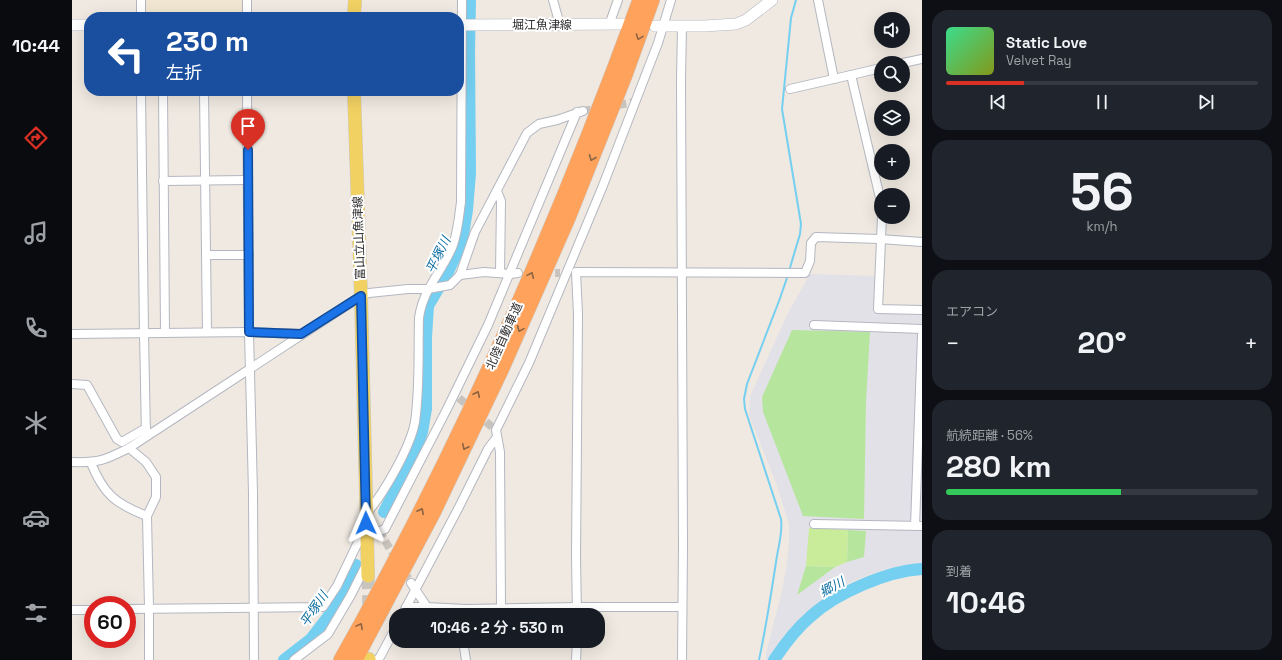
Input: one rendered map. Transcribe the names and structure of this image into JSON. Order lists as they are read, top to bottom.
{
  "streets": {
    "highway": ["北陸自動車道"],
    "main road": ["堀江魚津線", "富山立山魚津線"]
  },
  "water": ["平塚川", "郷川"],
  "page": {
    "tabs": "10:44",
    "map_buttons": ["+", "−"],
    "turn": ["230 m", "左折"],
    "song": ["Static Love", "Velvet Ray"],
    "tile": [
      ["56", "km/h"],
      "エアコン",
      ["航続距離 · 56%", "280 km"],
      ["到着", "10:46"]
    ],
    "heat": ["−", "20°", "+"],
    "limit": "60",
    "trip": "10:46 · 2 分 · 530 m"
  }
}
